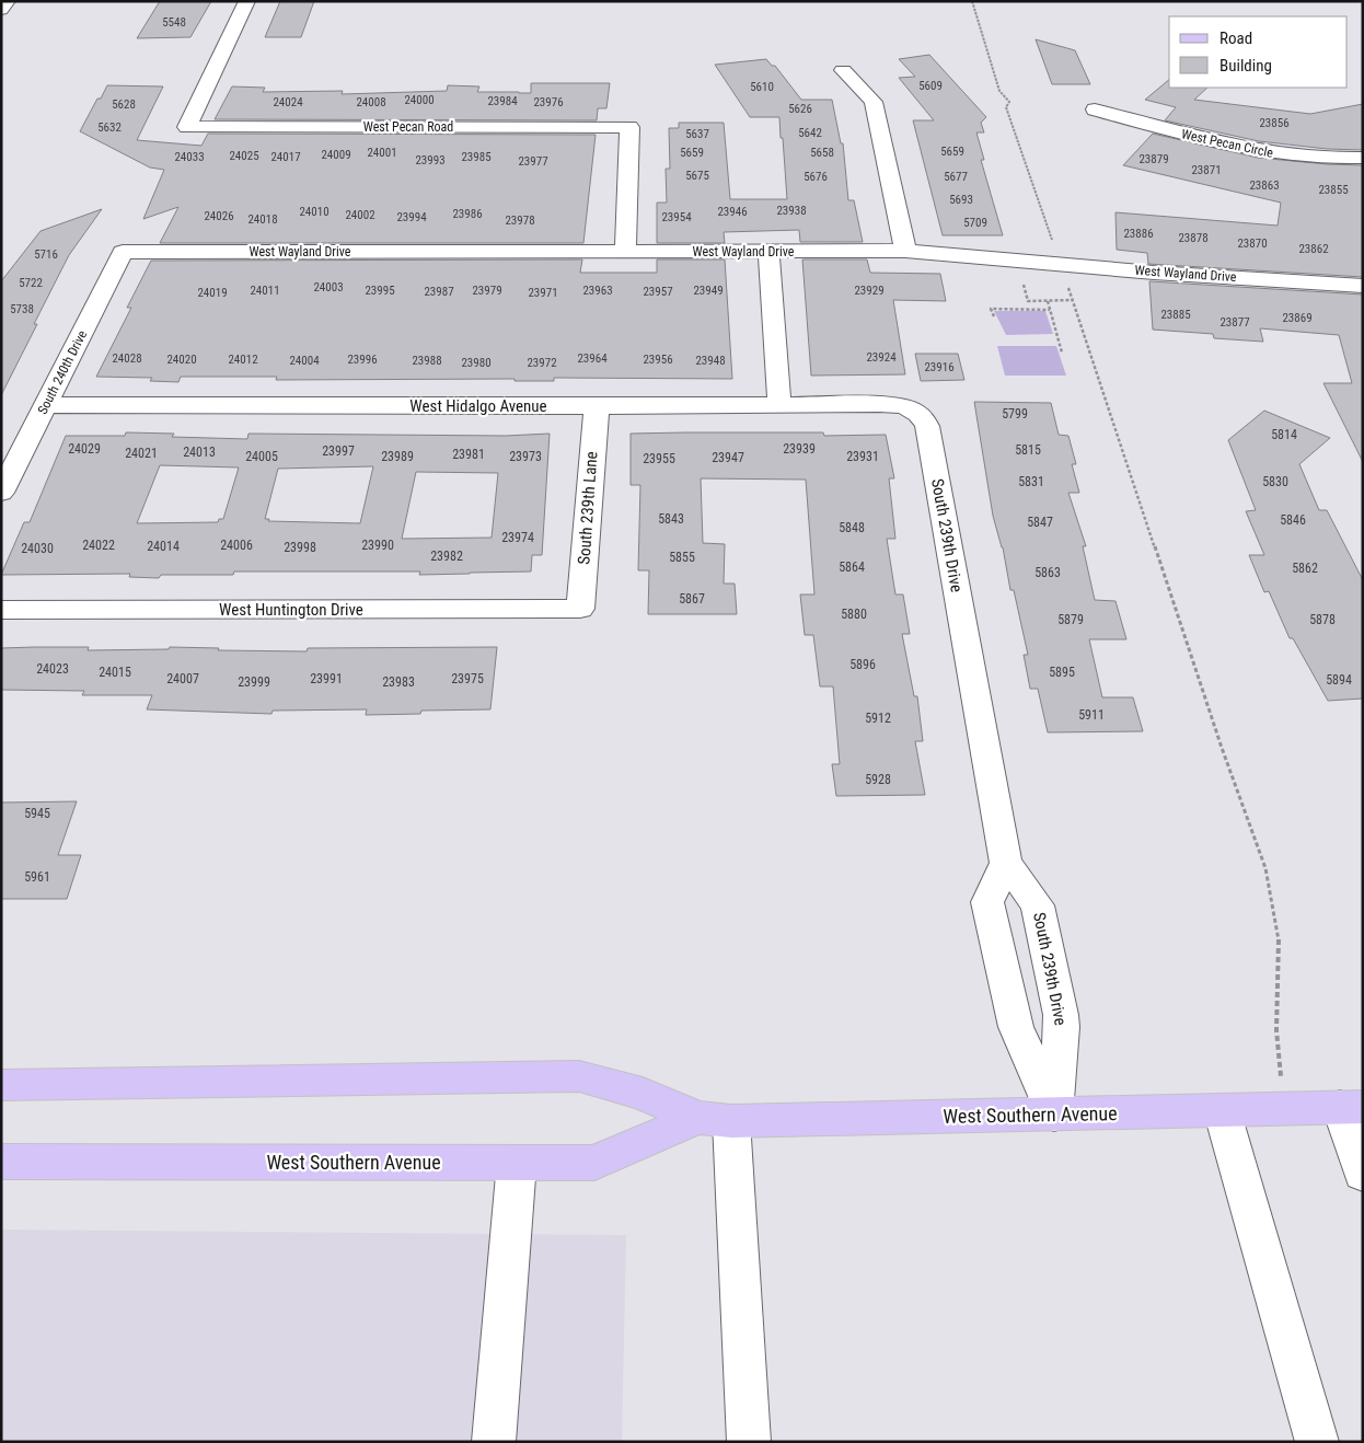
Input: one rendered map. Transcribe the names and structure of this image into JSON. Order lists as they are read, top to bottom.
{
  "streets": {
    "main road": ["West Southern Avenue"],
    "street": [
      "West Pecan Road",
      "West Pecan Circle",
      "West Wayland Drive",
      "South 240th Drive",
      "West Hidalgo Avenue",
      "South 239th Lane",
      "South 239th Drive",
      "West Huntington Drive"
    ]
  },
  "crossings": [
    ["West Pecan Road", "West Wayland Drive"],
    ["West Wayland Drive", "South 240th Drive"],
    ["South 240th Drive", "West Hidalgo Avenue"],
    ["West Hidalgo Avenue", "South 239th Lane"],
    ["West Hidalgo Avenue", "South 239th Drive"],
    ["South 239th Lane", "West Huntington Drive"],
    ["South 239th Drive", "West Southern Avenue"]
  ],
  "house_numbers": [
    "5548",
    "5609",
    "5610",
    "24000",
    "23984",
    "24024",
    "24008",
    "23976",
    "5628",
    "5626",
    "23856",
    "5632",
    "5642",
    "5637",
    "5659",
    "24001",
    "5659",
    "5658",
    "24009",
    "24025",
    "24033",
    "24017",
    "23985",
    "23879",
    "23993",
    "23977",
    "23871",
    "5675",
    "5676",
    "5677",
    "23863",
    "23855",
    "5693",
    "23938",
    "24010",
    "23946",
    "23986",
    "24002",
    "24026",
    "23994",
    "23954",
    "24018",
    "23978",
    "5709",
    "23886",
    "23878",
    "23870",
    "23862",
    "5716",
    "5722",
    "24003",
    "24011",
    "23995",
    "23979",
    "23963",
    "23949",
    "23929",
    "23987",
    "23957",
    "24019",
    "23971",
    "5738",
    "23885",
    "23869",
    "23877",
    "23924",
    "24028",
    "23964",
    "24020",
    "24012",
    "23996",
    "23956",
    "24004",
    "23988",
    "23948",
    "23980",
    "23972",
    "23916",
    "5799",
    "5814",
    "24029",
    "23939",
    "5815",
    "23997",
    "24013",
    "24021",
    "23981",
    "24005",
    "23989",
    "23973",
    "23931",
    "23947",
    "23955",
    "5831",
    "5830",
    "5843",
    "5846",
    "5847",
    "5848",
    "23974",
    "24022",
    "24006",
    "23990",
    "24014",
    "23998",
    "24030",
    "23982",
    "5855",
    "5864",
    "5862",
    "5863",
    "5867",
    "5880",
    "5879",
    "5878",
    "5896",
    "24023",
    "24015",
    "5895",
    "24007",
    "23991",
    "23975",
    "5894",
    "23999",
    "23983",
    "5911",
    "5912",
    "5928",
    "5945",
    "5961"
  ],
  "legend": ["Road", "Building"]
}
